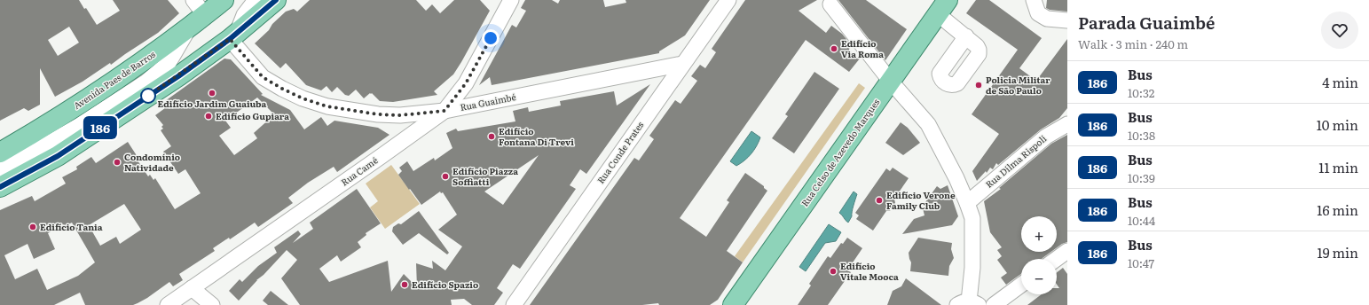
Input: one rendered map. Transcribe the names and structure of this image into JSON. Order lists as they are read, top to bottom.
{
  "streets": {
    "main road": ["Avenida Paes de Barros", "Rua Celso de Azevedo Marques"],
    "street": [
      "Rua Guaimbé",
      "Rua Conde Prates",
      "Rua Dilma Rispoli",
      "Rua Camé"
    ]
  },
  "crossings": [
    ["Rua Guaimbé", "Rua Conde Prates"],
    ["Rua Guaimbé", "Rua Camé"]
  ],
  "places": [
    "Edifício Via Roma",
    "Policia Militar de São Paulo",
    "Edifício Jardim Guaiuba",
    "Edifício Gupiara",
    "Edifício Fontana Di Trevi",
    "Condomínio Natividade",
    "Edifício Piazza Soffiatti",
    "Edifício Verone Family Club",
    "Edifício Tania",
    "Edifício Vitale Mooca",
    "Edifício Spazio"
  ],
  "lines": ["bus line 186"],
  "page": {
    "on_map": "186",
    "heading": ["Parada Guaimbé", "Walk · 3 min · 240 m"],
    "list": [
      {
        "mark": "186",
        "name": "Bus",
        "note": "10:32",
        "value": "4 min"
      },
      {
        "mark": "186",
        "name": "Bus",
        "note": "10:38",
        "value": "10 min"
      },
      {
        "mark": "186",
        "name": "Bus",
        "note": "10:39",
        "value": "11 min"
      },
      {
        "mark": "186",
        "name": "Bus",
        "note": "10:44",
        "value": "16 min"
      },
      {
        "mark": "186",
        "name": "Bus",
        "note": "10:47",
        "value": "19 min"
      }
    ],
    "map_buttons": ["+", "−"]
  }
}
